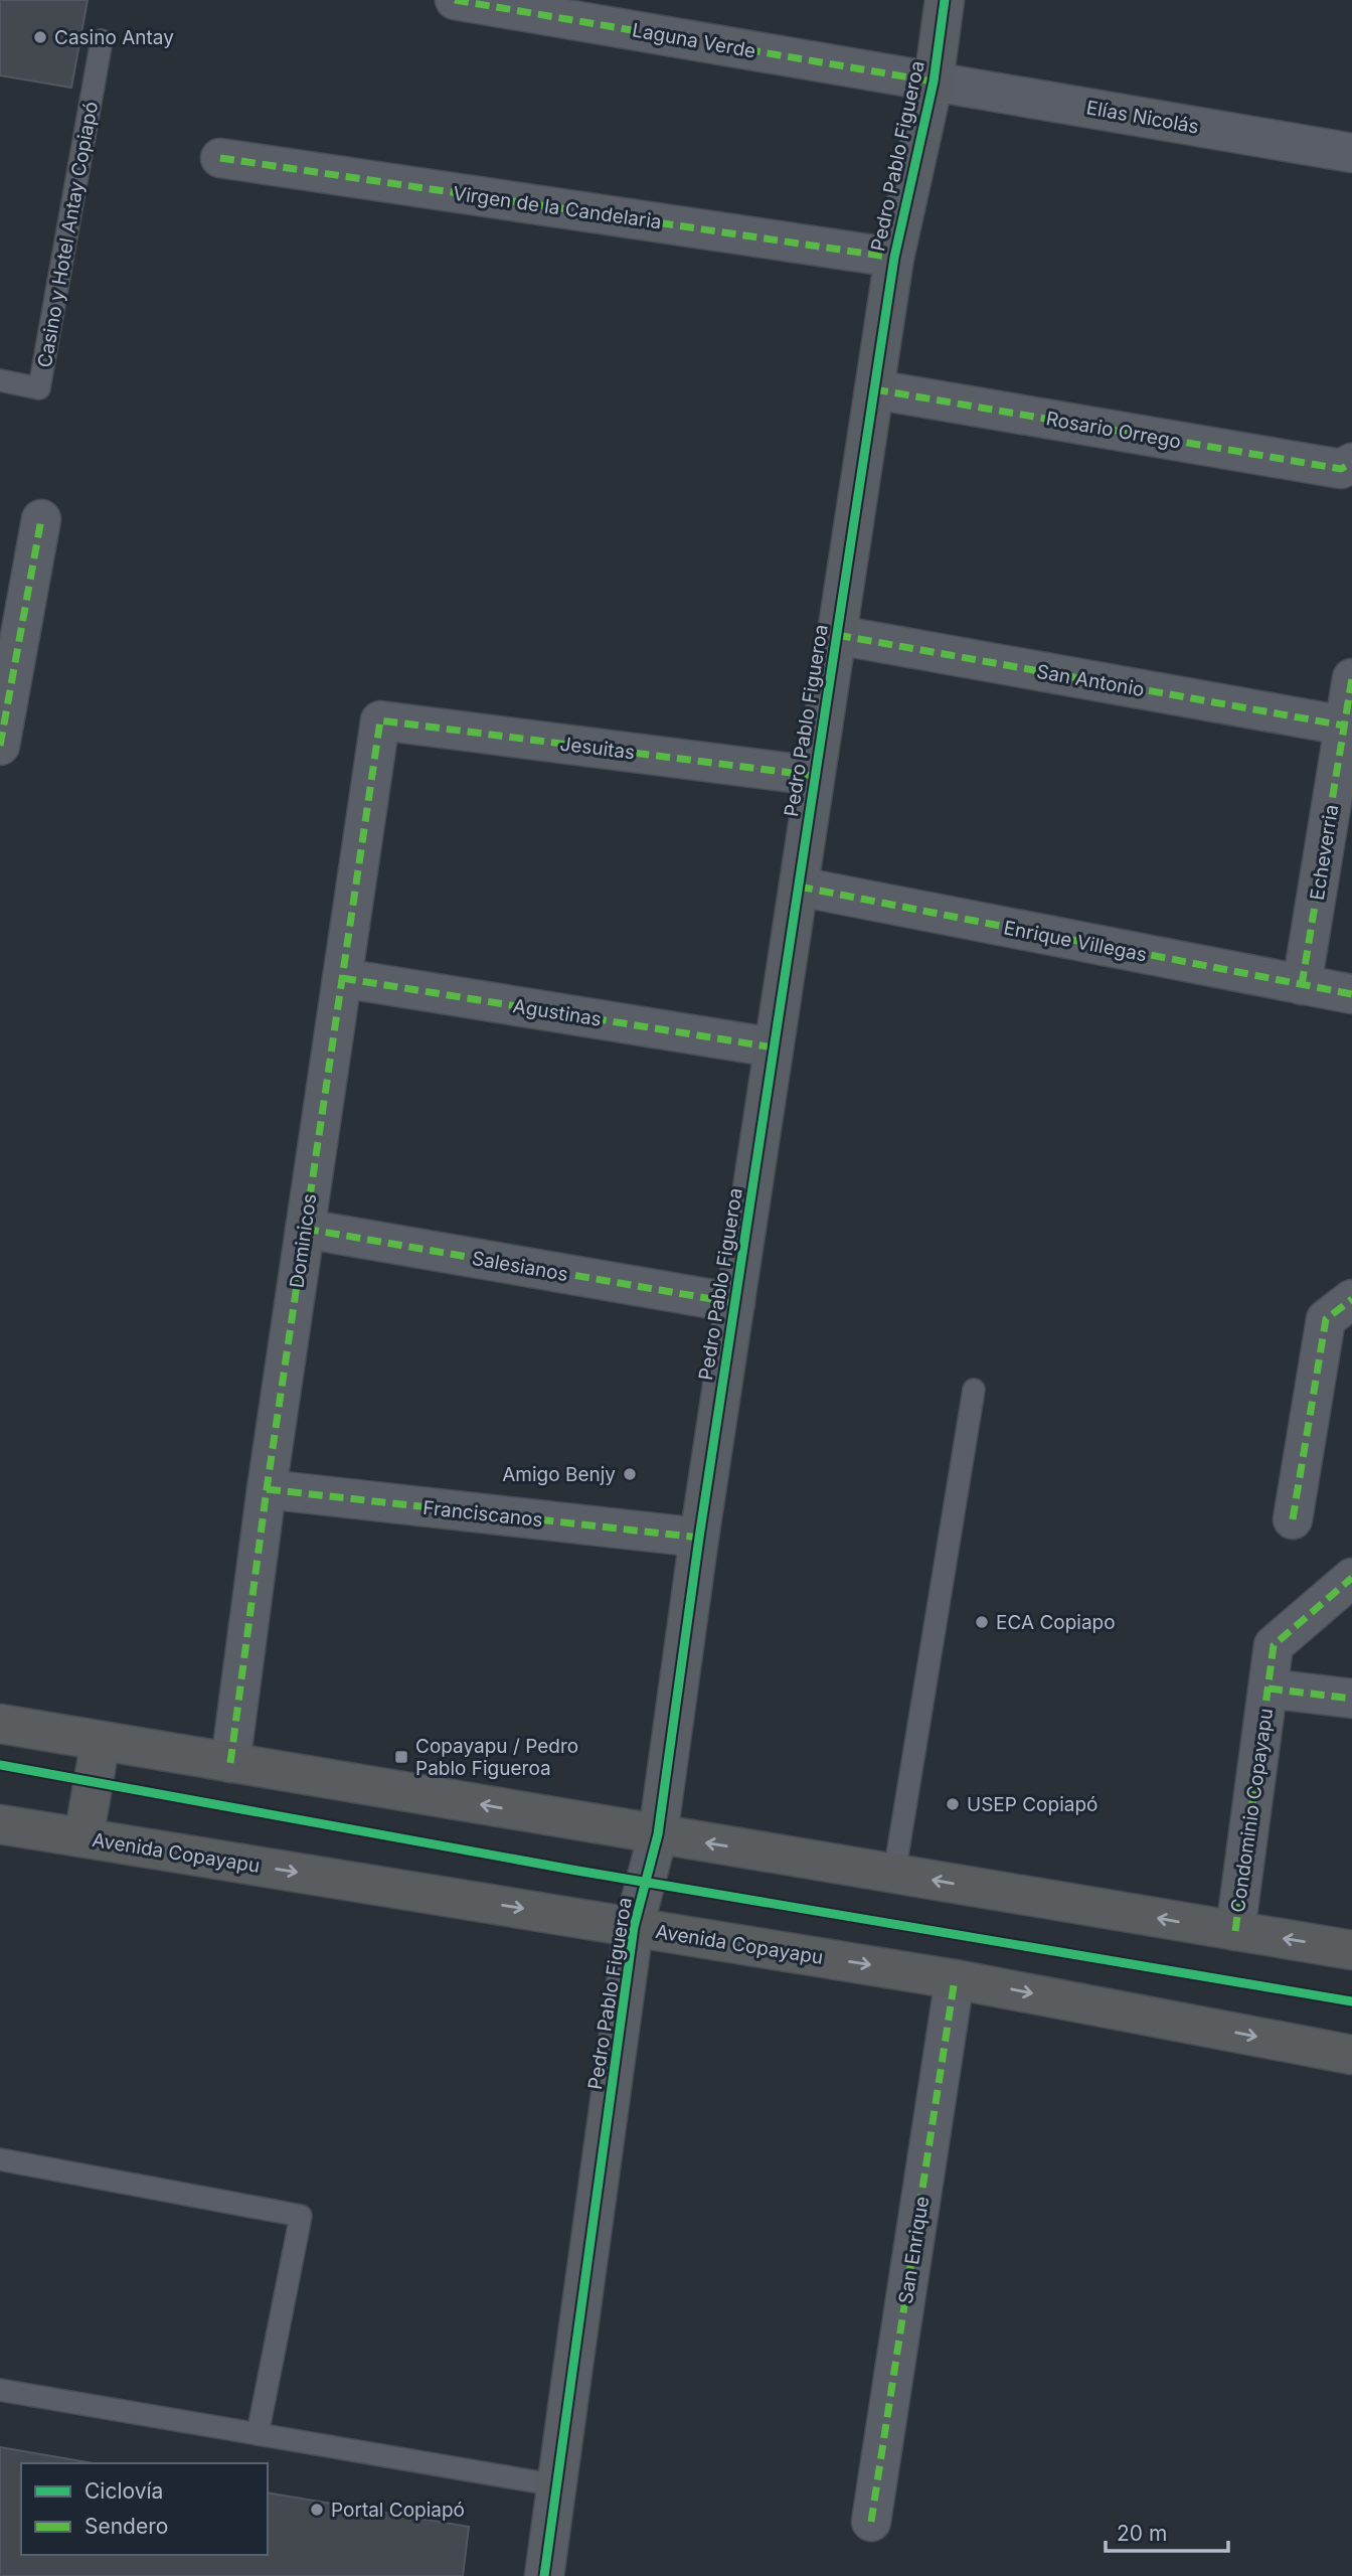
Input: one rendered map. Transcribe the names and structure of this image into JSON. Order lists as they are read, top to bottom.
{
  "streets": {
    "highway": ["Avenida Copayapu"],
    "street": [
      "Laguna Verde",
      "Elías Nicolás",
      "Pedro Pablo Figueroa",
      "Virgen de la Candelaria",
      "Rosario Orrego",
      "San Antonio",
      "Jesuitas",
      "Echeverria",
      "Enrique Villegas",
      "Agustinas",
      "Dominicos",
      "Salesianos",
      "Franciscanos",
      "Condominio Copayapu",
      "San Enrique"
    ],
    "lane": ["Casino y Hotel Antay Copiapó"]
  },
  "crossings": [
    ["Laguna Verde", "Elías Nicolás"],
    ["Laguna Verde", "Pedro Pablo Figueroa"],
    ["Elías Nicolás", "Pedro Pablo Figueroa"],
    ["Pedro Pablo Figueroa", "Virgen de la Candelaria"],
    ["Pedro Pablo Figueroa", "Rosario Orrego"],
    ["Pedro Pablo Figueroa", "San Antonio"],
    ["Pedro Pablo Figueroa", "Jesuitas"],
    ["Pedro Pablo Figueroa", "Enrique Villegas"],
    ["Pedro Pablo Figueroa", "Agustinas"],
    ["Pedro Pablo Figueroa", "Salesianos"],
    ["Pedro Pablo Figueroa", "Franciscanos"],
    ["Pedro Pablo Figueroa", "Avenida Copayapu"],
    ["San Antonio", "Echeverria"],
    ["Jesuitas", "Dominicos"],
    ["Echeverria", "Enrique Villegas"],
    ["Agustinas", "Dominicos"],
    ["Dominicos", "Salesianos"],
    ["Dominicos", "Franciscanos"],
    ["Avenida Copayapu", "San Enrique"]
  ],
  "places": {
    "other": [
      "Casino Antay",
      "Amigo Benjy",
      "ECA Copiapo",
      "USEP Copiapó",
      "Portal Copiapó"
    ],
    "transit": ["Copayapu / Pedro Pablo Figueroa"]
  },
  "legend": ["Ciclovía", "Sendero"],
  "scale_bar": "20 m"
}
